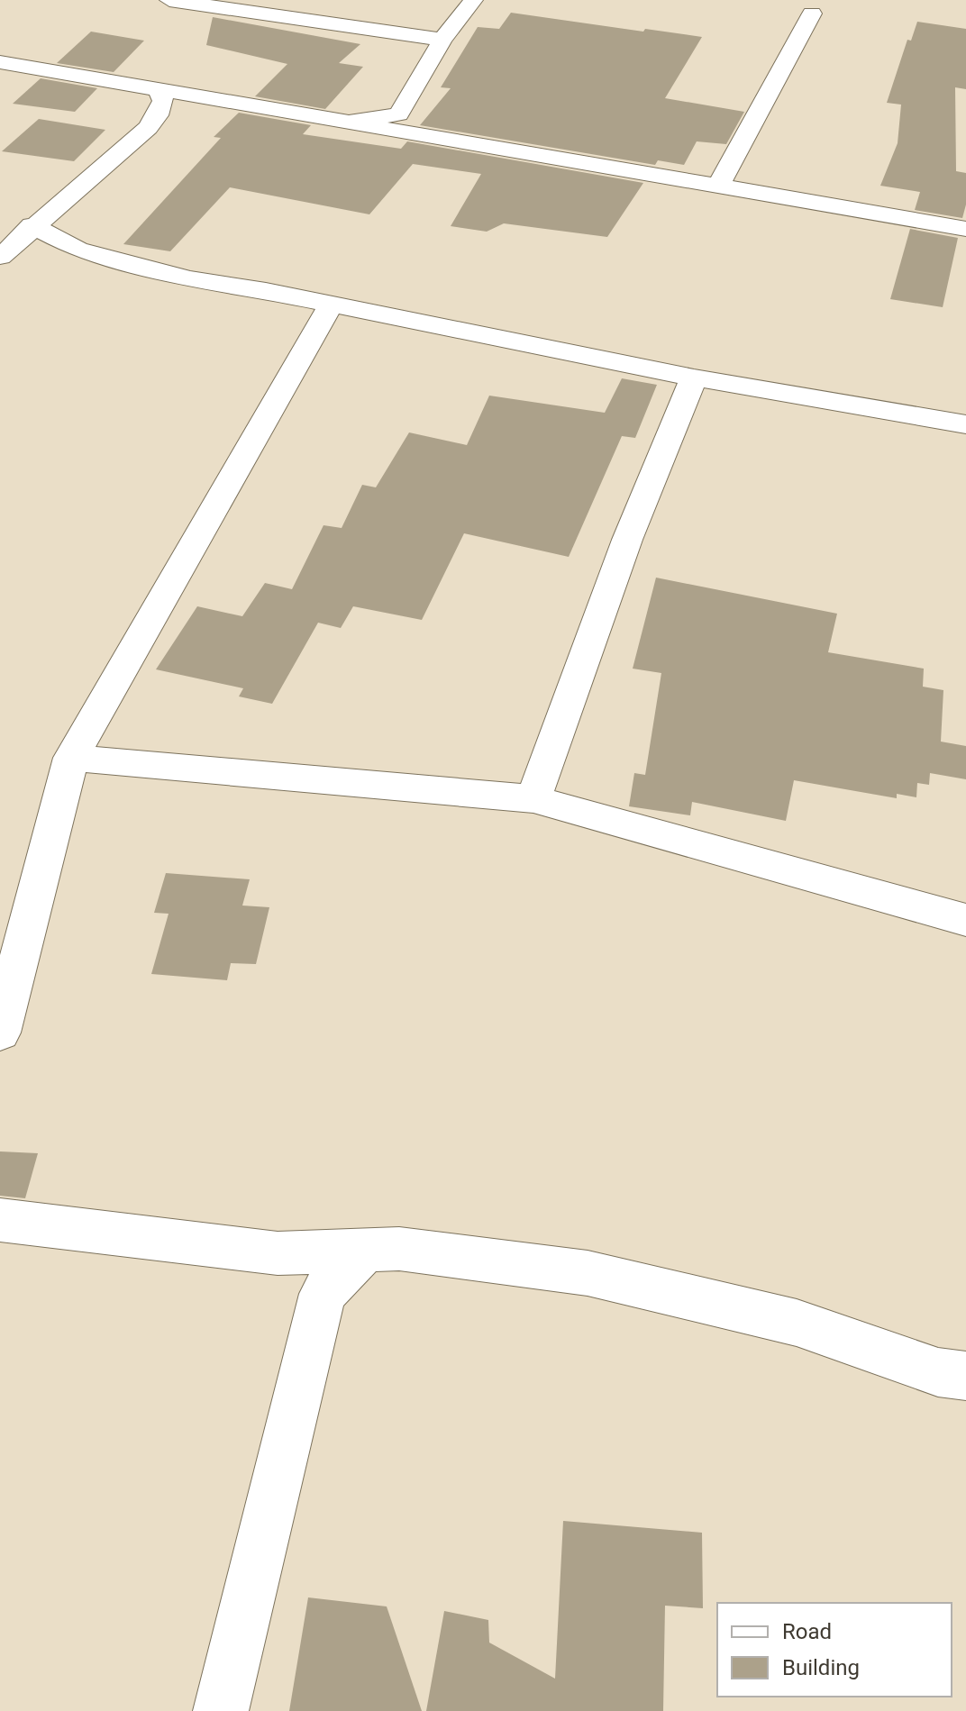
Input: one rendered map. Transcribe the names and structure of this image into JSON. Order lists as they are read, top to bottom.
{
  "legend": ["Road", "Building"]
}
